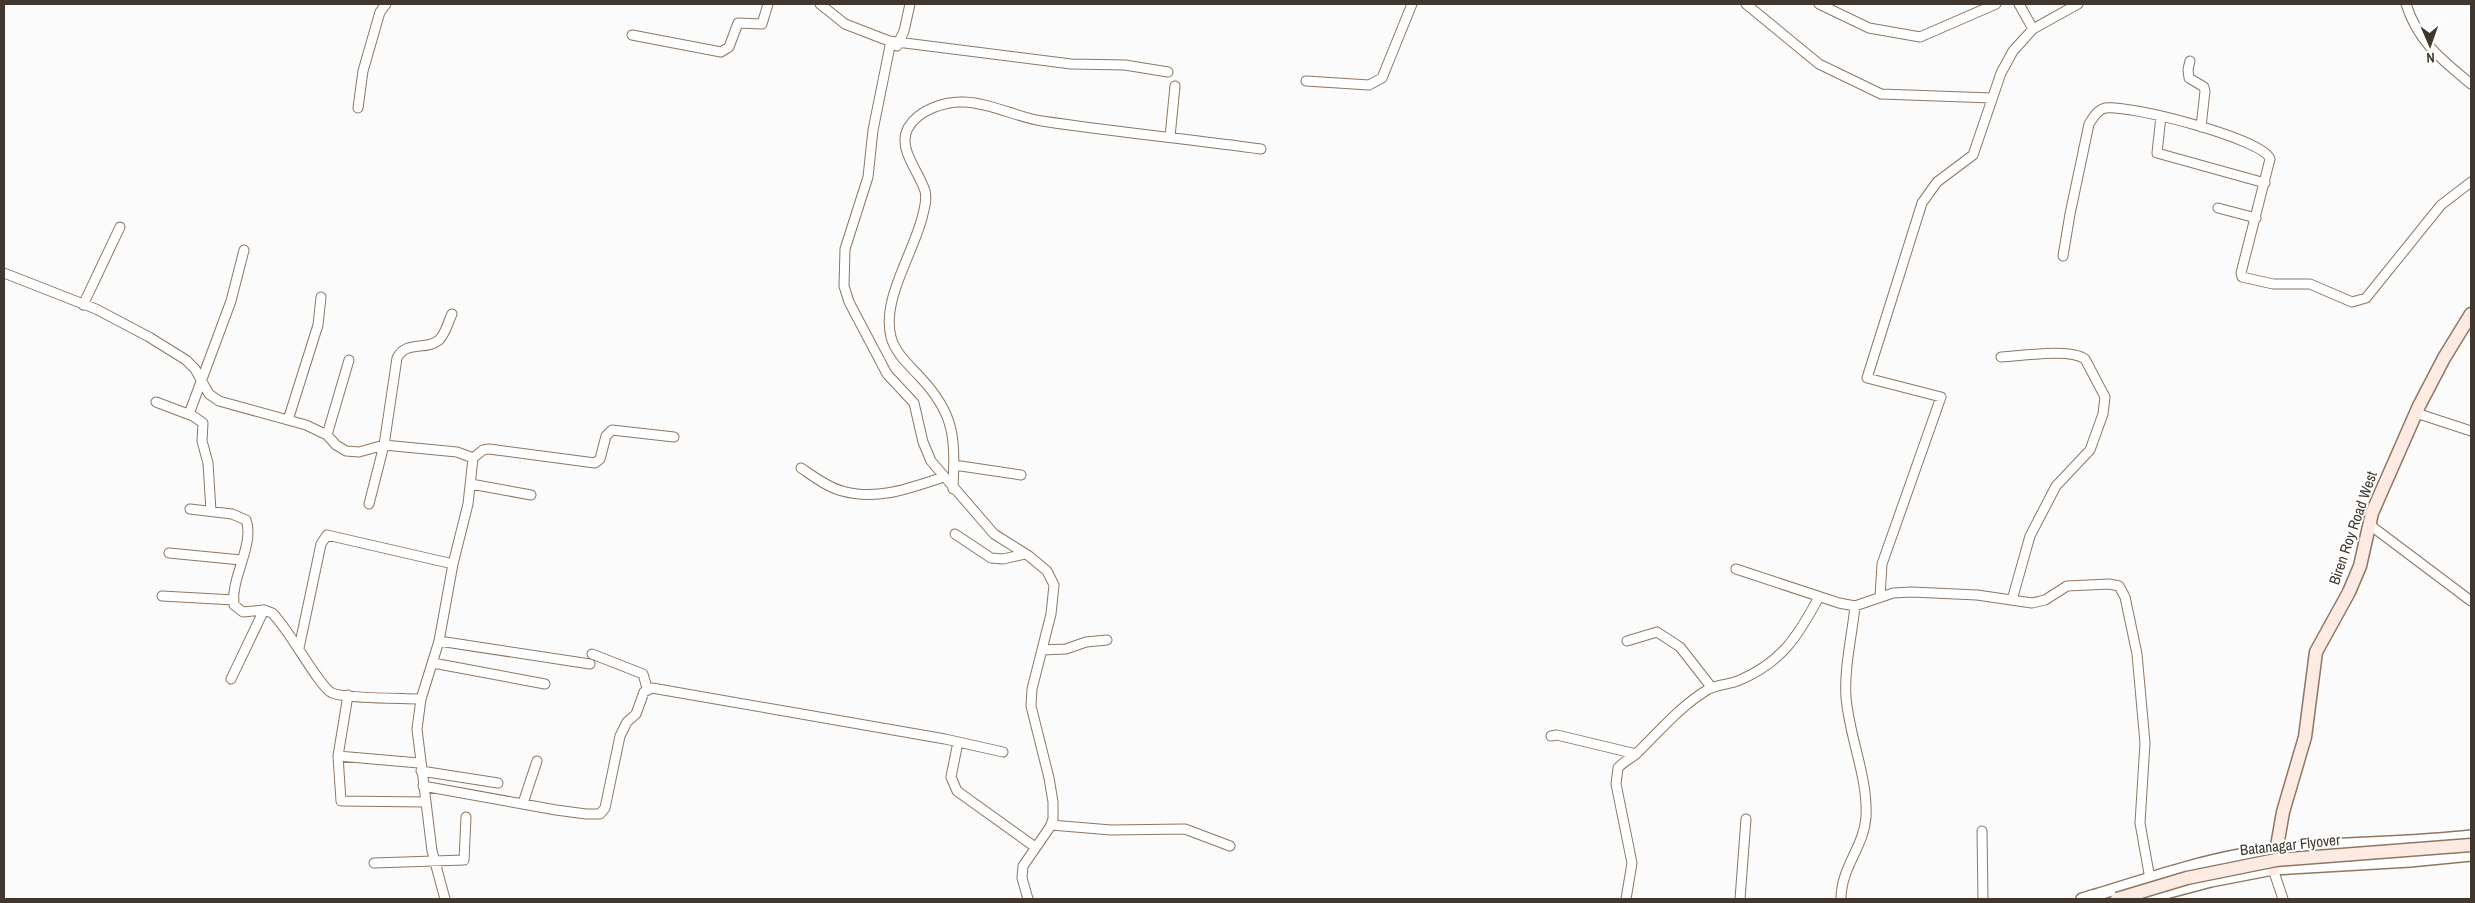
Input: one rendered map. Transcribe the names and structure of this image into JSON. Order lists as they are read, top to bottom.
{
  "streets": {
    "main road": ["Biren Roy Road West", "Batanagar Flyover"]
  },
  "north": "bottom"
}
